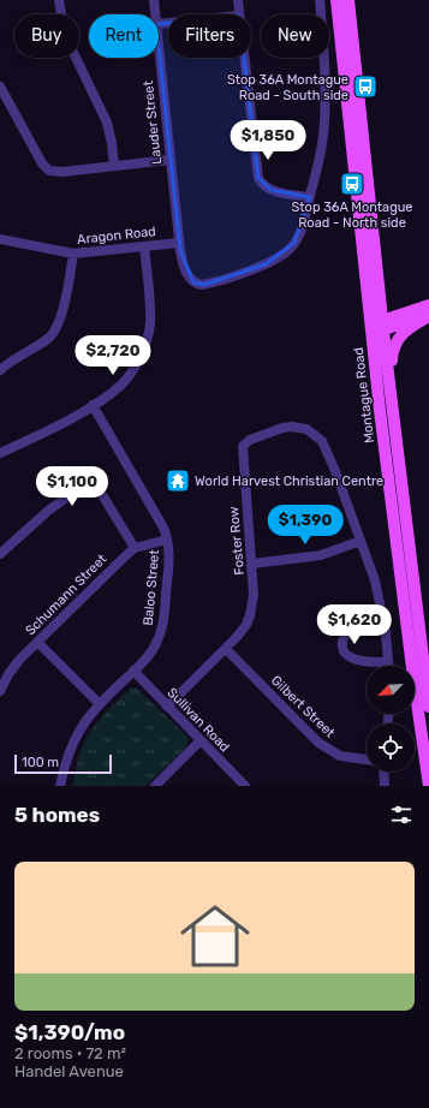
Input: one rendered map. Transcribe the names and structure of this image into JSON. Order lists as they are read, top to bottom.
{
  "streets": {
    "main road": ["Montague Road"],
    "street": [
      "Lauder Street",
      "Aragon Road",
      "Foster Row",
      "Baloo Street",
      "Schumann Street",
      "Gilbert Street",
      "Sullivan Road"
    ]
  },
  "crossings": [
    ["Lauder Street", "Aragon Road"],
    ["Foster Row", "Gilbert Street"],
    ["Foster Row", "Sullivan Road"],
    ["Baloo Street", "Schumann Street"],
    ["Baloo Street", "Sullivan Road"]
  ],
  "places": {
    "bus stop": ["Stop 36A Montague Road - South side", "Stop 36A Montague Road - North side"],
    "temple": ["World Harvest Christian Centre"]
  },
  "scale_bar": "100 m",
  "north": "bottom left",
  "page": {
    "chip": [
      "Buy",
      "Rent",
      "Filters",
      "New"
    ],
    "price": [
      "$1,850",
      "$2,720",
      "$1,100",
      "$1,390",
      "$1,620"
    ],
    "scale": "100 m",
    "heading": "5 homes",
    "list": [
      {
        "name": "$1,390/mo",
        "note": "2 rooms · 72 m² · Handel Avenue"
      }
    ]
  }
}
